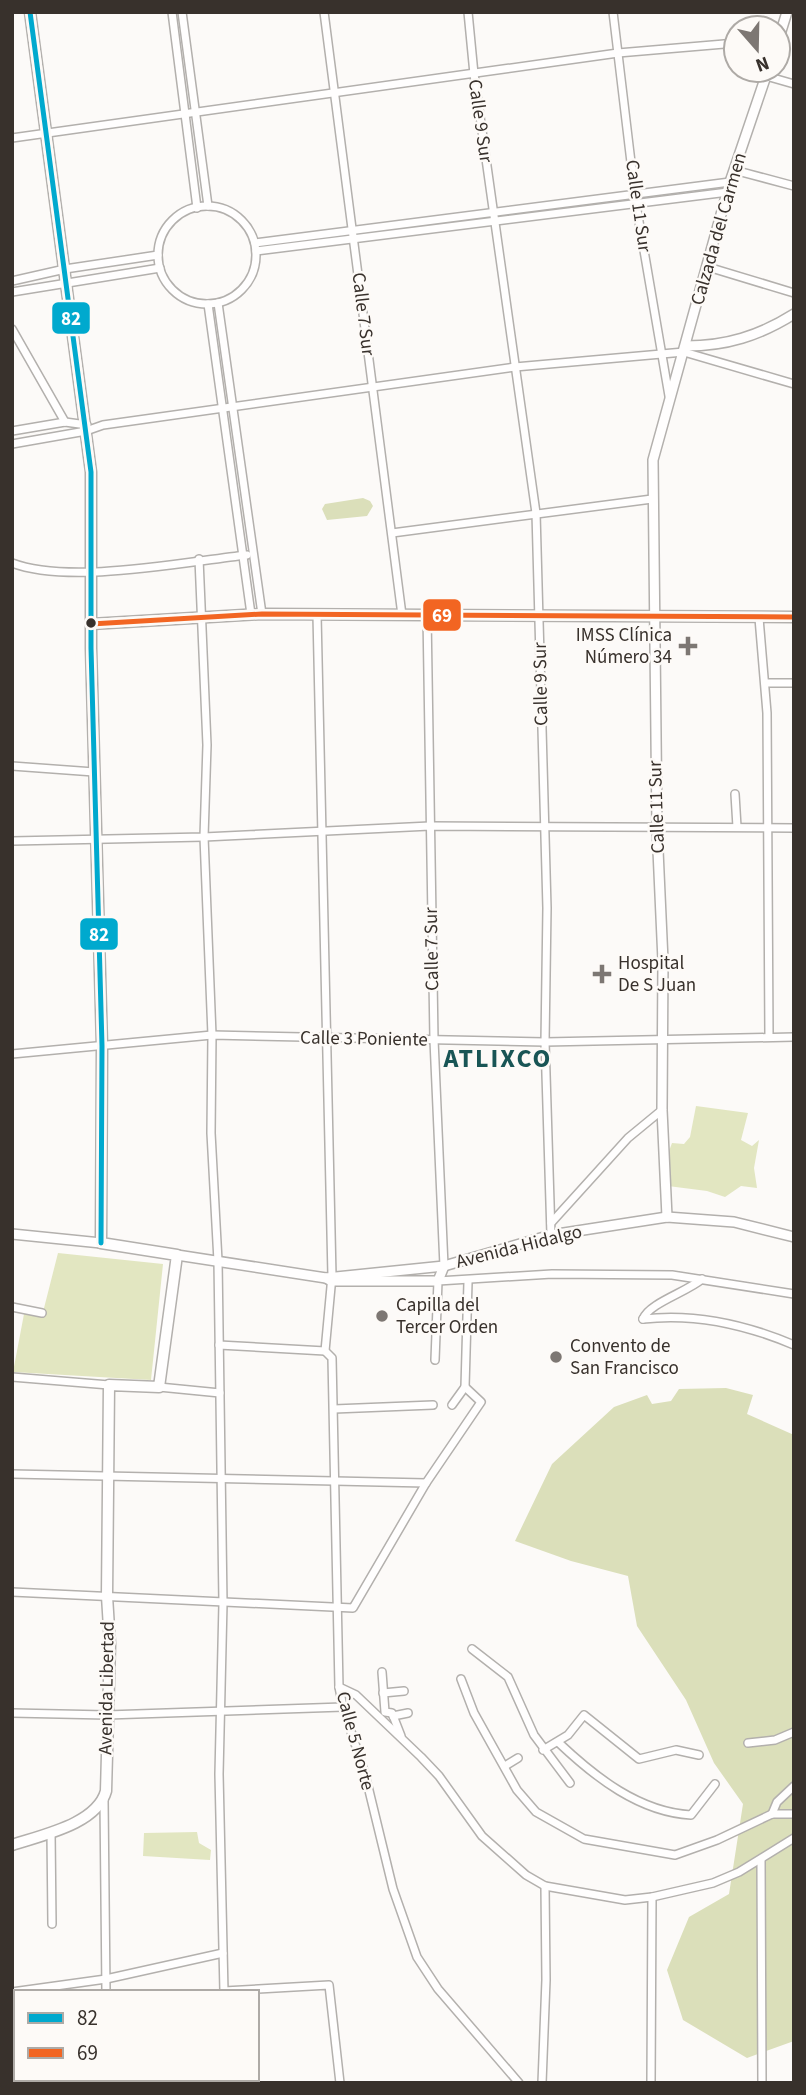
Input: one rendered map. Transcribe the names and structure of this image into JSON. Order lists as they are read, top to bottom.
{
  "streets": {
    "main road": ["Avenida Libertad"],
    "street": [
      "Calle 9 Sur",
      "Calle 11 Sur",
      "Calzada del Carmen",
      "Calle 7 Sur",
      "Calle 3 Poniente",
      "Avenida Hidalgo",
      "Calle 5 Norte"
    ]
  },
  "crossings": [
    ["Calle 9 Sur", "Calle 3 Poniente"],
    ["Calle 9 Sur", "Avenida Hidalgo"],
    ["Calle 11 Sur", "Calzada del Carmen"],
    ["Calle 11 Sur", "Calle 3 Poniente"],
    ["Calle 11 Sur", "Avenida Hidalgo"],
    ["Calle 7 Sur", "Calle 3 Poniente"],
    ["Calle 7 Sur", "Avenida Hidalgo"],
    ["Calle 3 Poniente", "Calle 5 Norte"],
    ["Avenida Hidalgo", "Calle 5 Norte"]
  ],
  "districts": ["ATLIXCO"],
  "places": {
    "health": ["IMSS Clínica Número 34", "Hospital De S Juan"],
    "other": ["Capilla del Tercer Orden", "Convento de San Francisco"]
  },
  "lines": ["transit line 82", "transit line 69"],
  "legend": ["82", "69"],
  "north": "bottom"
}
